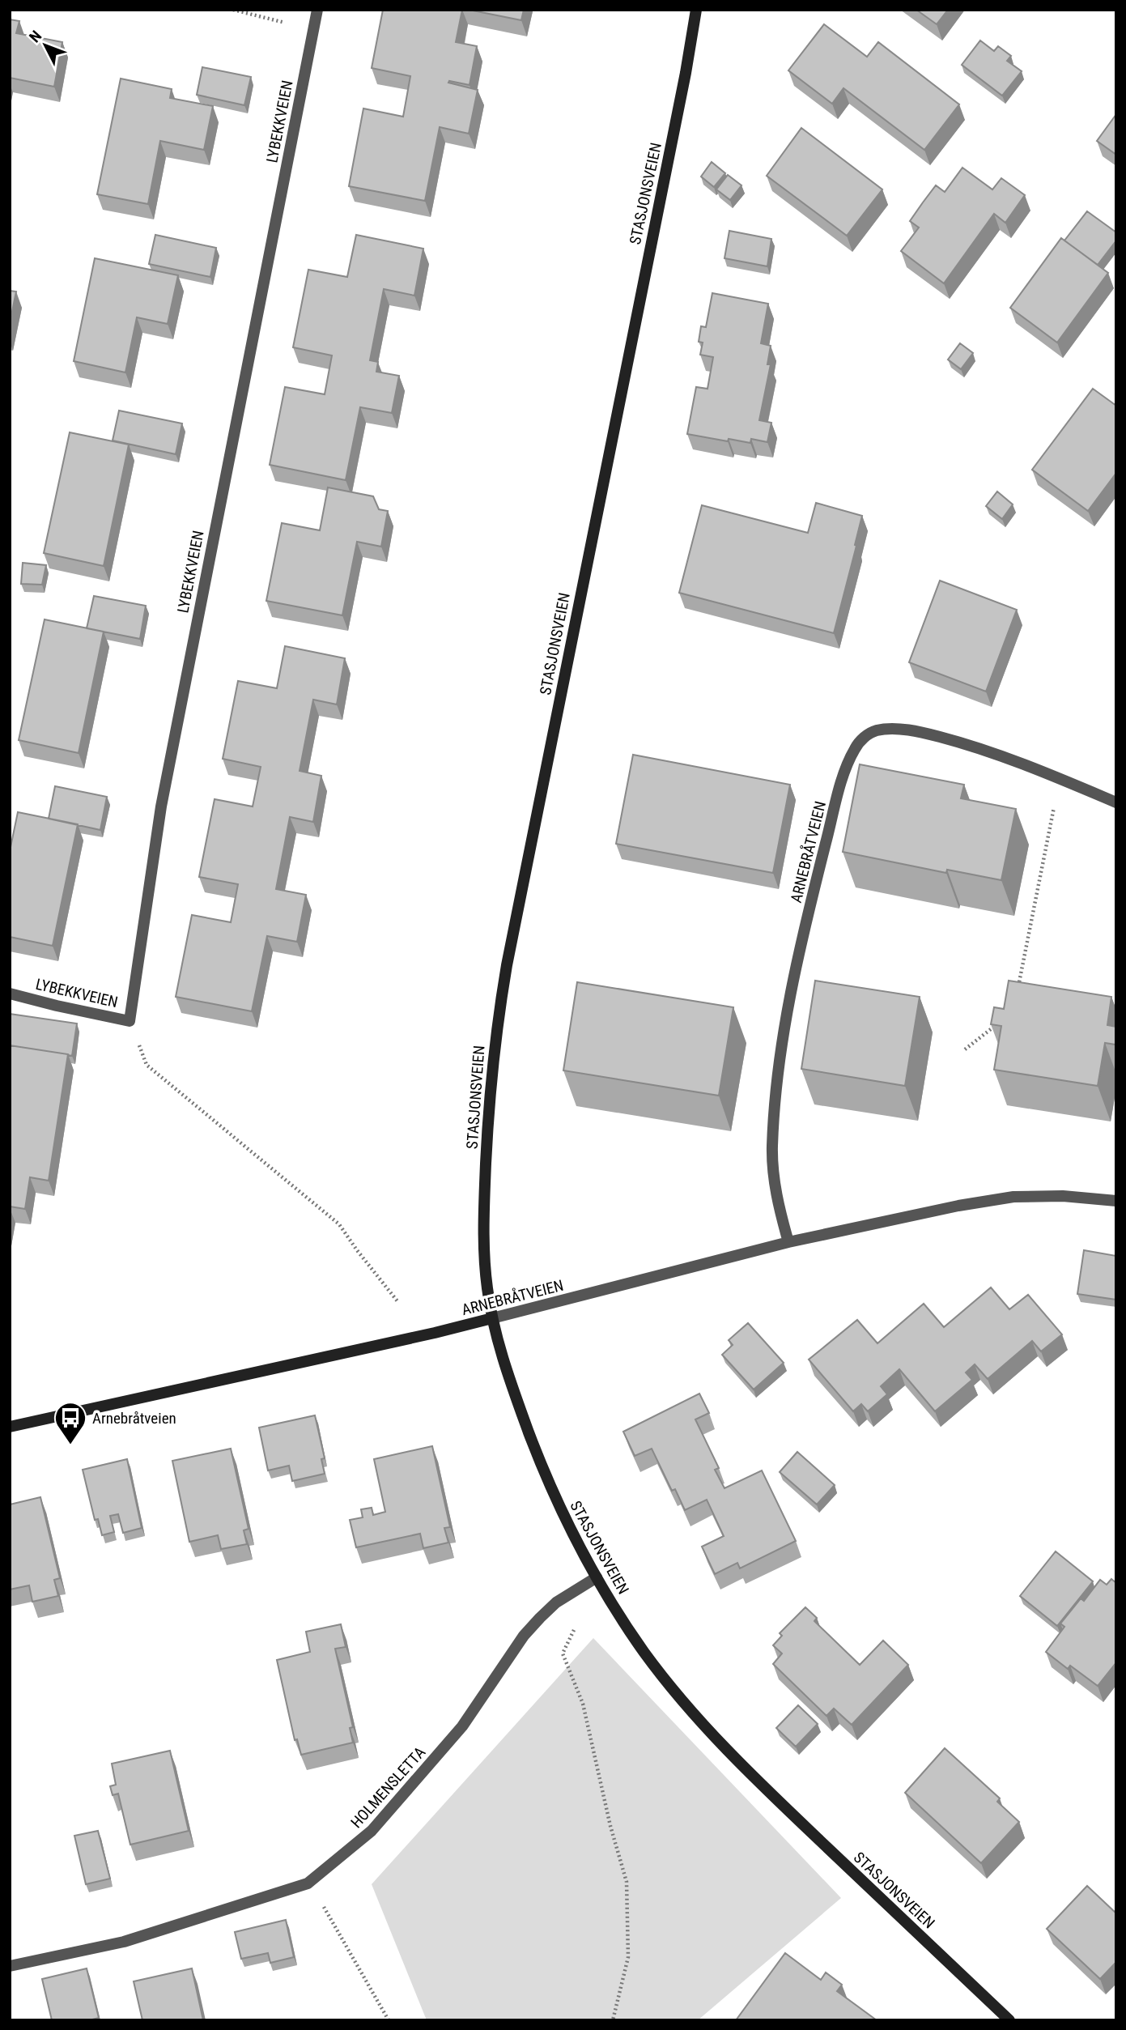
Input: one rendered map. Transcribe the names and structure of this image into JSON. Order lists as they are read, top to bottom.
{
  "streets": {
    "street": [
      "LYBEKKVEIEN",
      "STASJONSVEIEN",
      "ARNEBRÅTVEIEN",
      "HOLMENSLETTA"
    ]
  },
  "crossings": [
    ["STASJONSVEIEN", "ARNEBRÅTVEIEN"],
    ["STASJONSVEIEN", "HOLMENSLETTA"]
  ],
  "places": {
    "bus stop": ["Arnebråtveien"]
  },
  "north": "top left"
}
